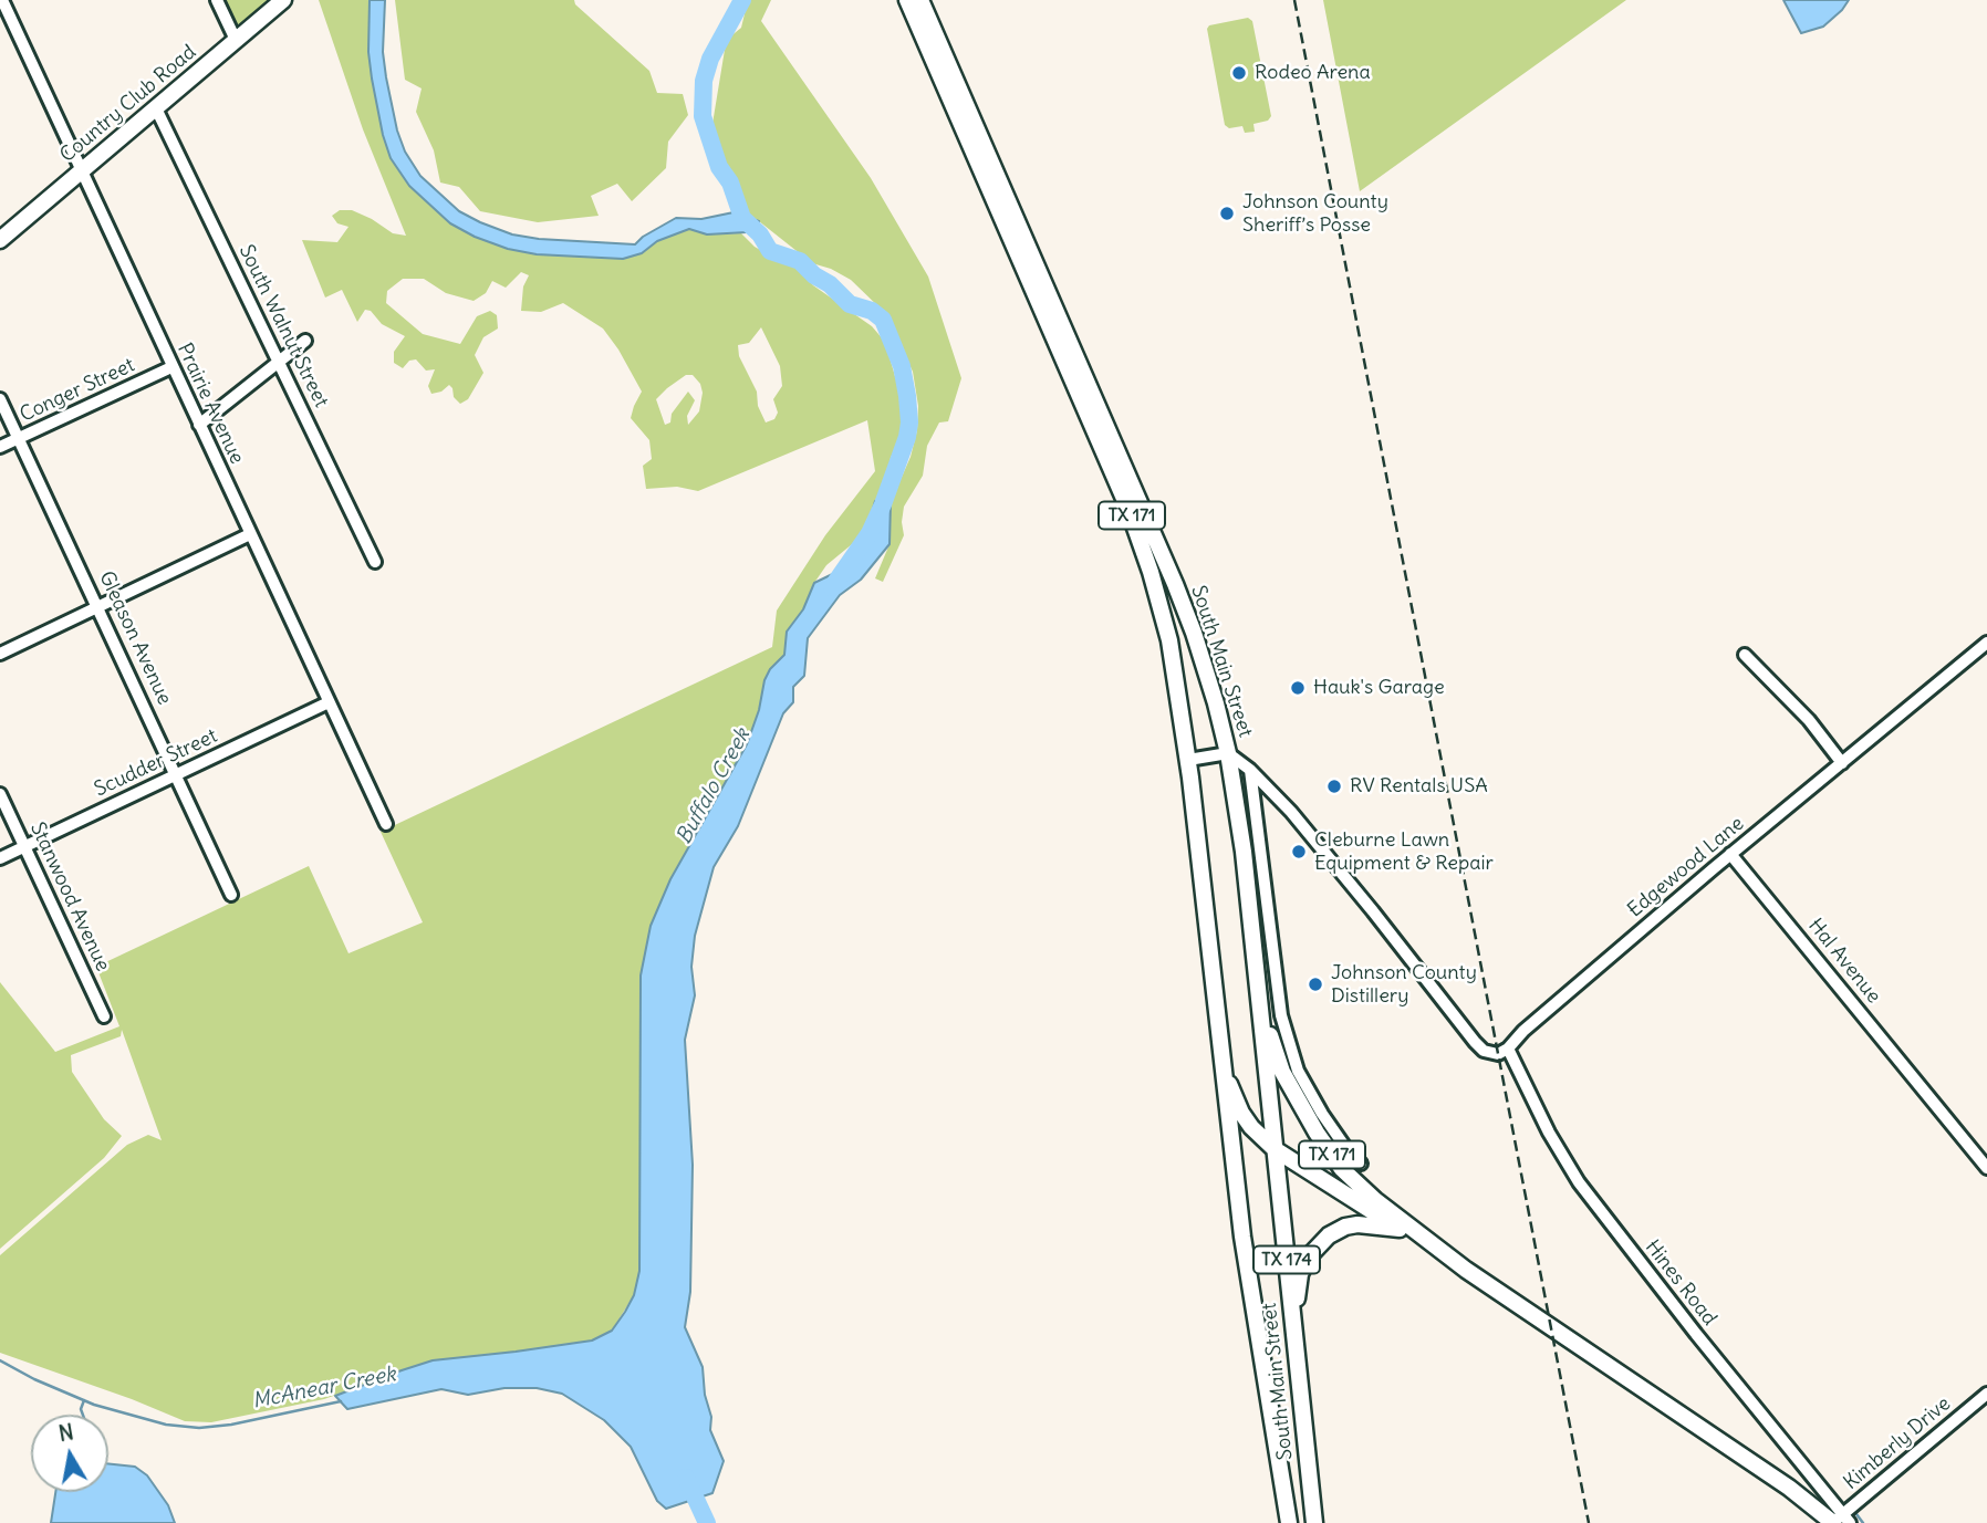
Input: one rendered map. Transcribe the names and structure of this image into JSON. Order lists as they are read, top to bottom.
{
  "streets": {
    "main road": [
      "Country Club Road",
      "TX 171",
      "South Main Street",
      "TX 174"
    ],
    "street": [
      "South Walnut Street",
      "Conger Street",
      "Prairie Avenue",
      "Gleason Avenue",
      "Scudder Street",
      "Edgewood Lane",
      "Stanwood Avenue",
      "Hal Avenue",
      "Hines Road",
      "Kimberly Drive"
    ]
  },
  "crossings": [
    ["Country Club Road", "South Walnut Street"],
    ["Country Club Road", "Prairie Avenue"],
    ["Conger Street", "Prairie Avenue"],
    ["Conger Street", "Gleason Avenue"],
    ["Prairie Avenue", "Scudder Street"],
    ["TX 171", "South Main Street"],
    ["TX 171", "Hines Road"],
    ["TX 171", "Kimberly Drive"],
    ["Gleason Avenue", "Scudder Street"],
    ["Scudder Street", "Stanwood Avenue"],
    ["Edgewood Lane", "Hal Avenue"],
    ["Edgewood Lane", "Hines Road"],
    ["Hines Road", "Kimberly Drive"]
  ],
  "water": ["Buffalo Creek", "McAnear Creek"],
  "places": [
    "Rodeo Arena",
    "Johnson County Sheriff’s Posse",
    "Hauk's Garage",
    "RV Rentals USA",
    "Cleburne Lawn Equipment & Repair",
    "Johnson County Distillery"
  ],
  "north": "top"
}
